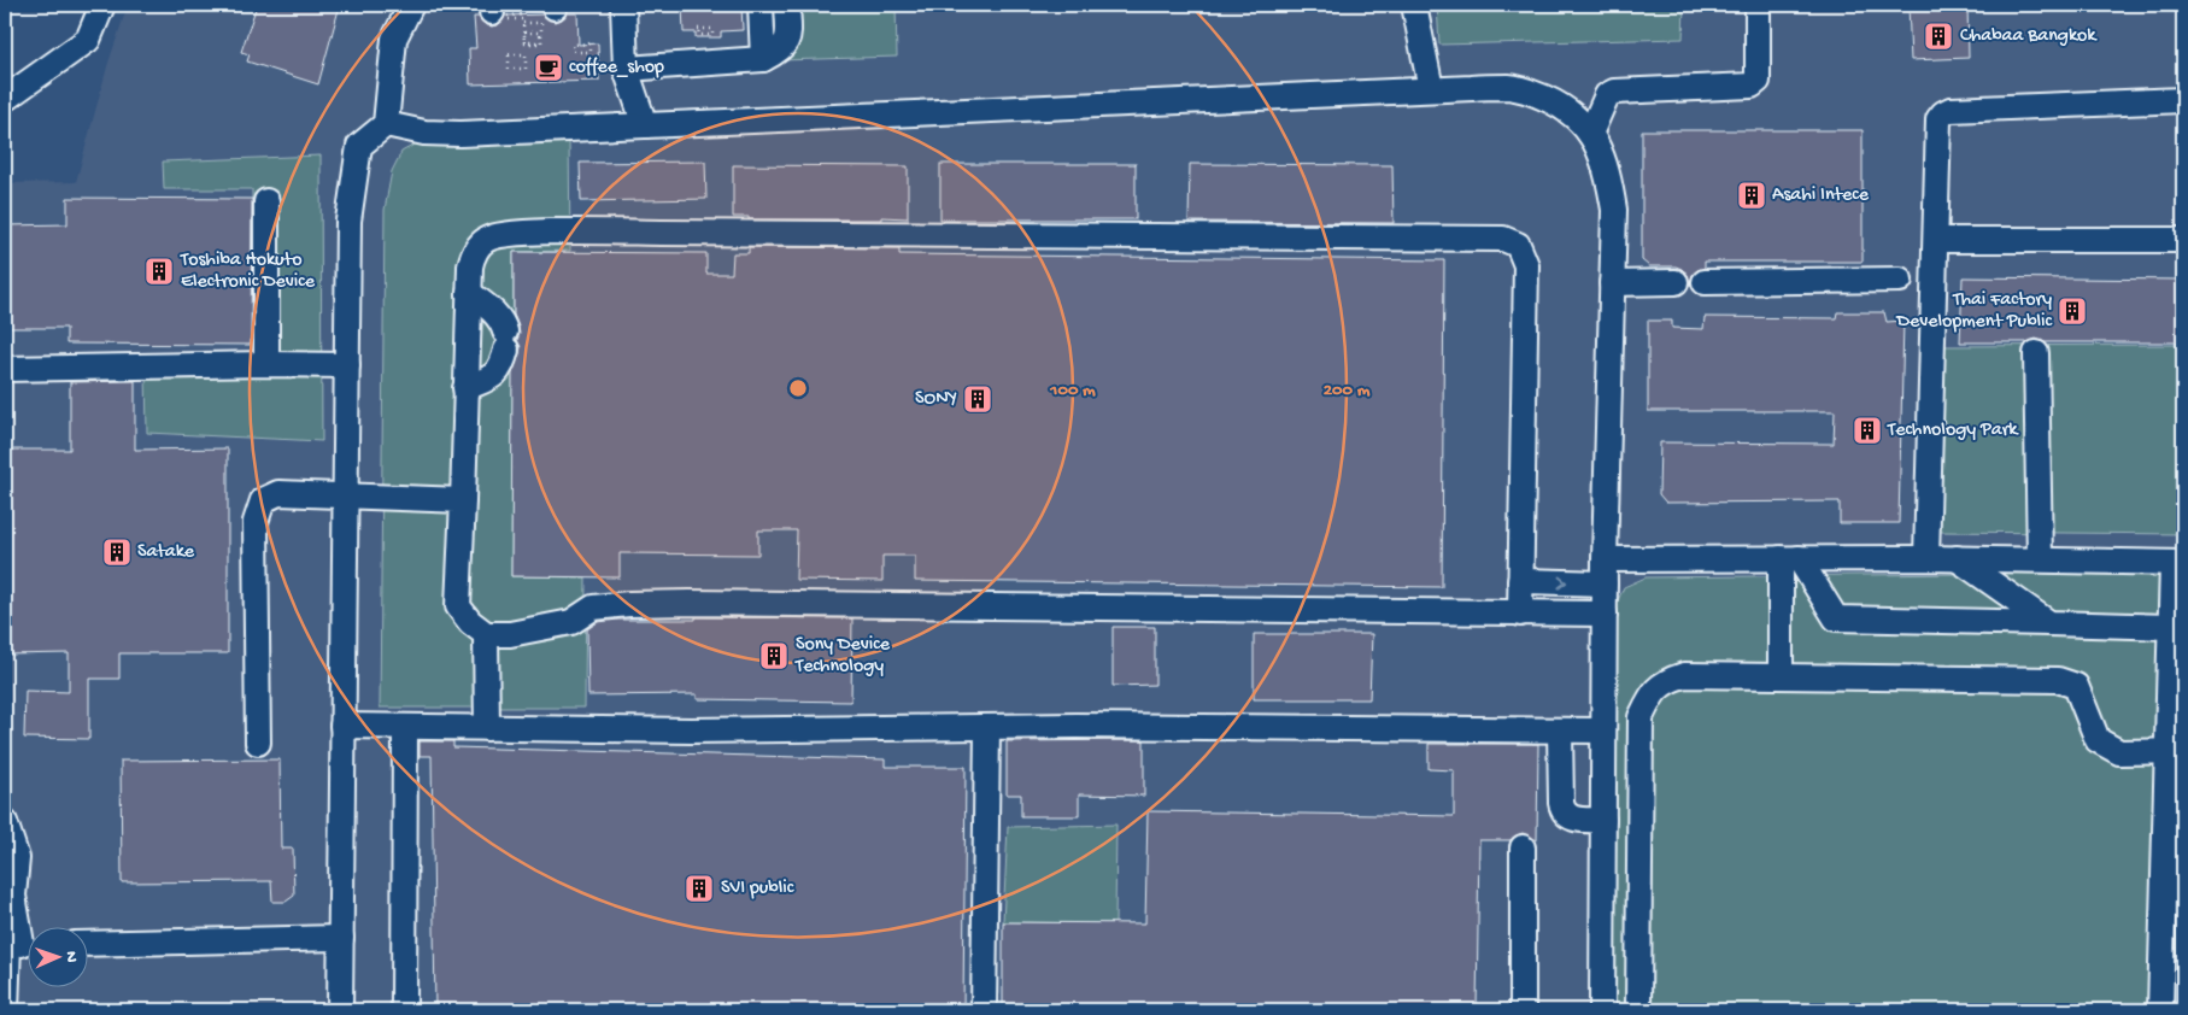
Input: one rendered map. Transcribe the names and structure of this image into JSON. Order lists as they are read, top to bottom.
{
  "places": {
    "building": [
      "Chabaa Bangkok",
      "Asahi Intece",
      "Toshiba Hokuto Electronic Device",
      "Thai Factory Development Public",
      "SONY",
      "Technology Park",
      "Satake",
      "Sony Device Technology",
      "SVI public"
    ],
    "cafe": ["coffee_shop"]
  },
  "north": "right",
  "rings": ["100 m", "200 m"]
}
